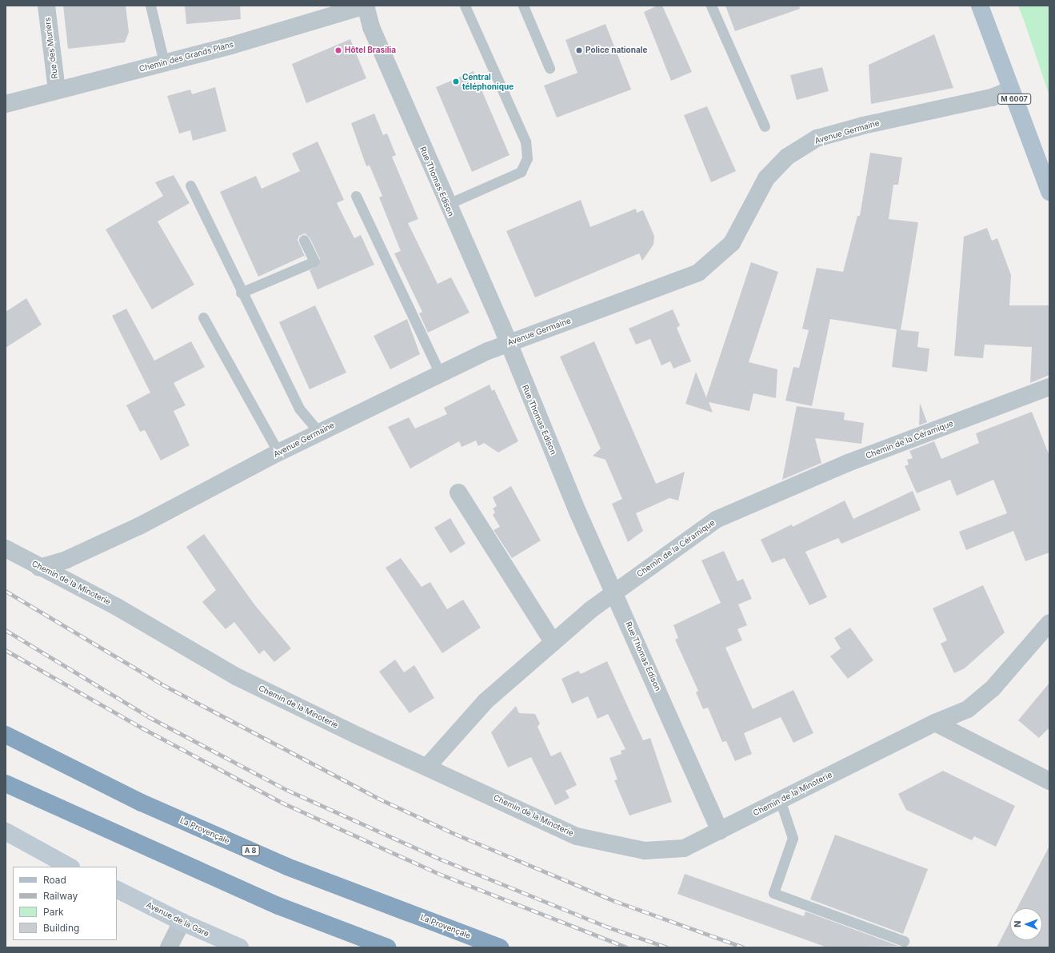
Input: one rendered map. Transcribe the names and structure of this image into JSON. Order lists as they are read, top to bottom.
{
  "streets": {
    "highway": ["La Provençale", "A 8"],
    "main road": ["M 6007", "Avenue de la Gare"],
    "street": [
      "Rue des Muriers",
      "Chemin des Grands Plans",
      "Avenue Germaine",
      "Rue Thomas Edison",
      "Chemin de la Céramique",
      "Chemin de la Minoterie"
    ]
  },
  "crossings": [
    ["Rue des Muriers", "Chemin des Grands Plans"],
    ["Chemin des Grands Plans", "Rue Thomas Edison"],
    ["M 6007", "Avenue Germaine"],
    ["Avenue Germaine", "Rue Thomas Edison"],
    ["Avenue Germaine", "Chemin de la Minoterie"],
    ["Rue Thomas Edison", "Chemin de la Céramique"],
    ["Rue Thomas Edison", "Chemin de la Minoterie"],
    ["Chemin de la Céramique", "Chemin de la Minoterie"]
  ],
  "places": ["Hôtel Brasilia", "Police nationale", "Central téléphonique"],
  "legend": [
    "Road",
    "Railway",
    "Park",
    "Building"
  ],
  "north": "left"
}
